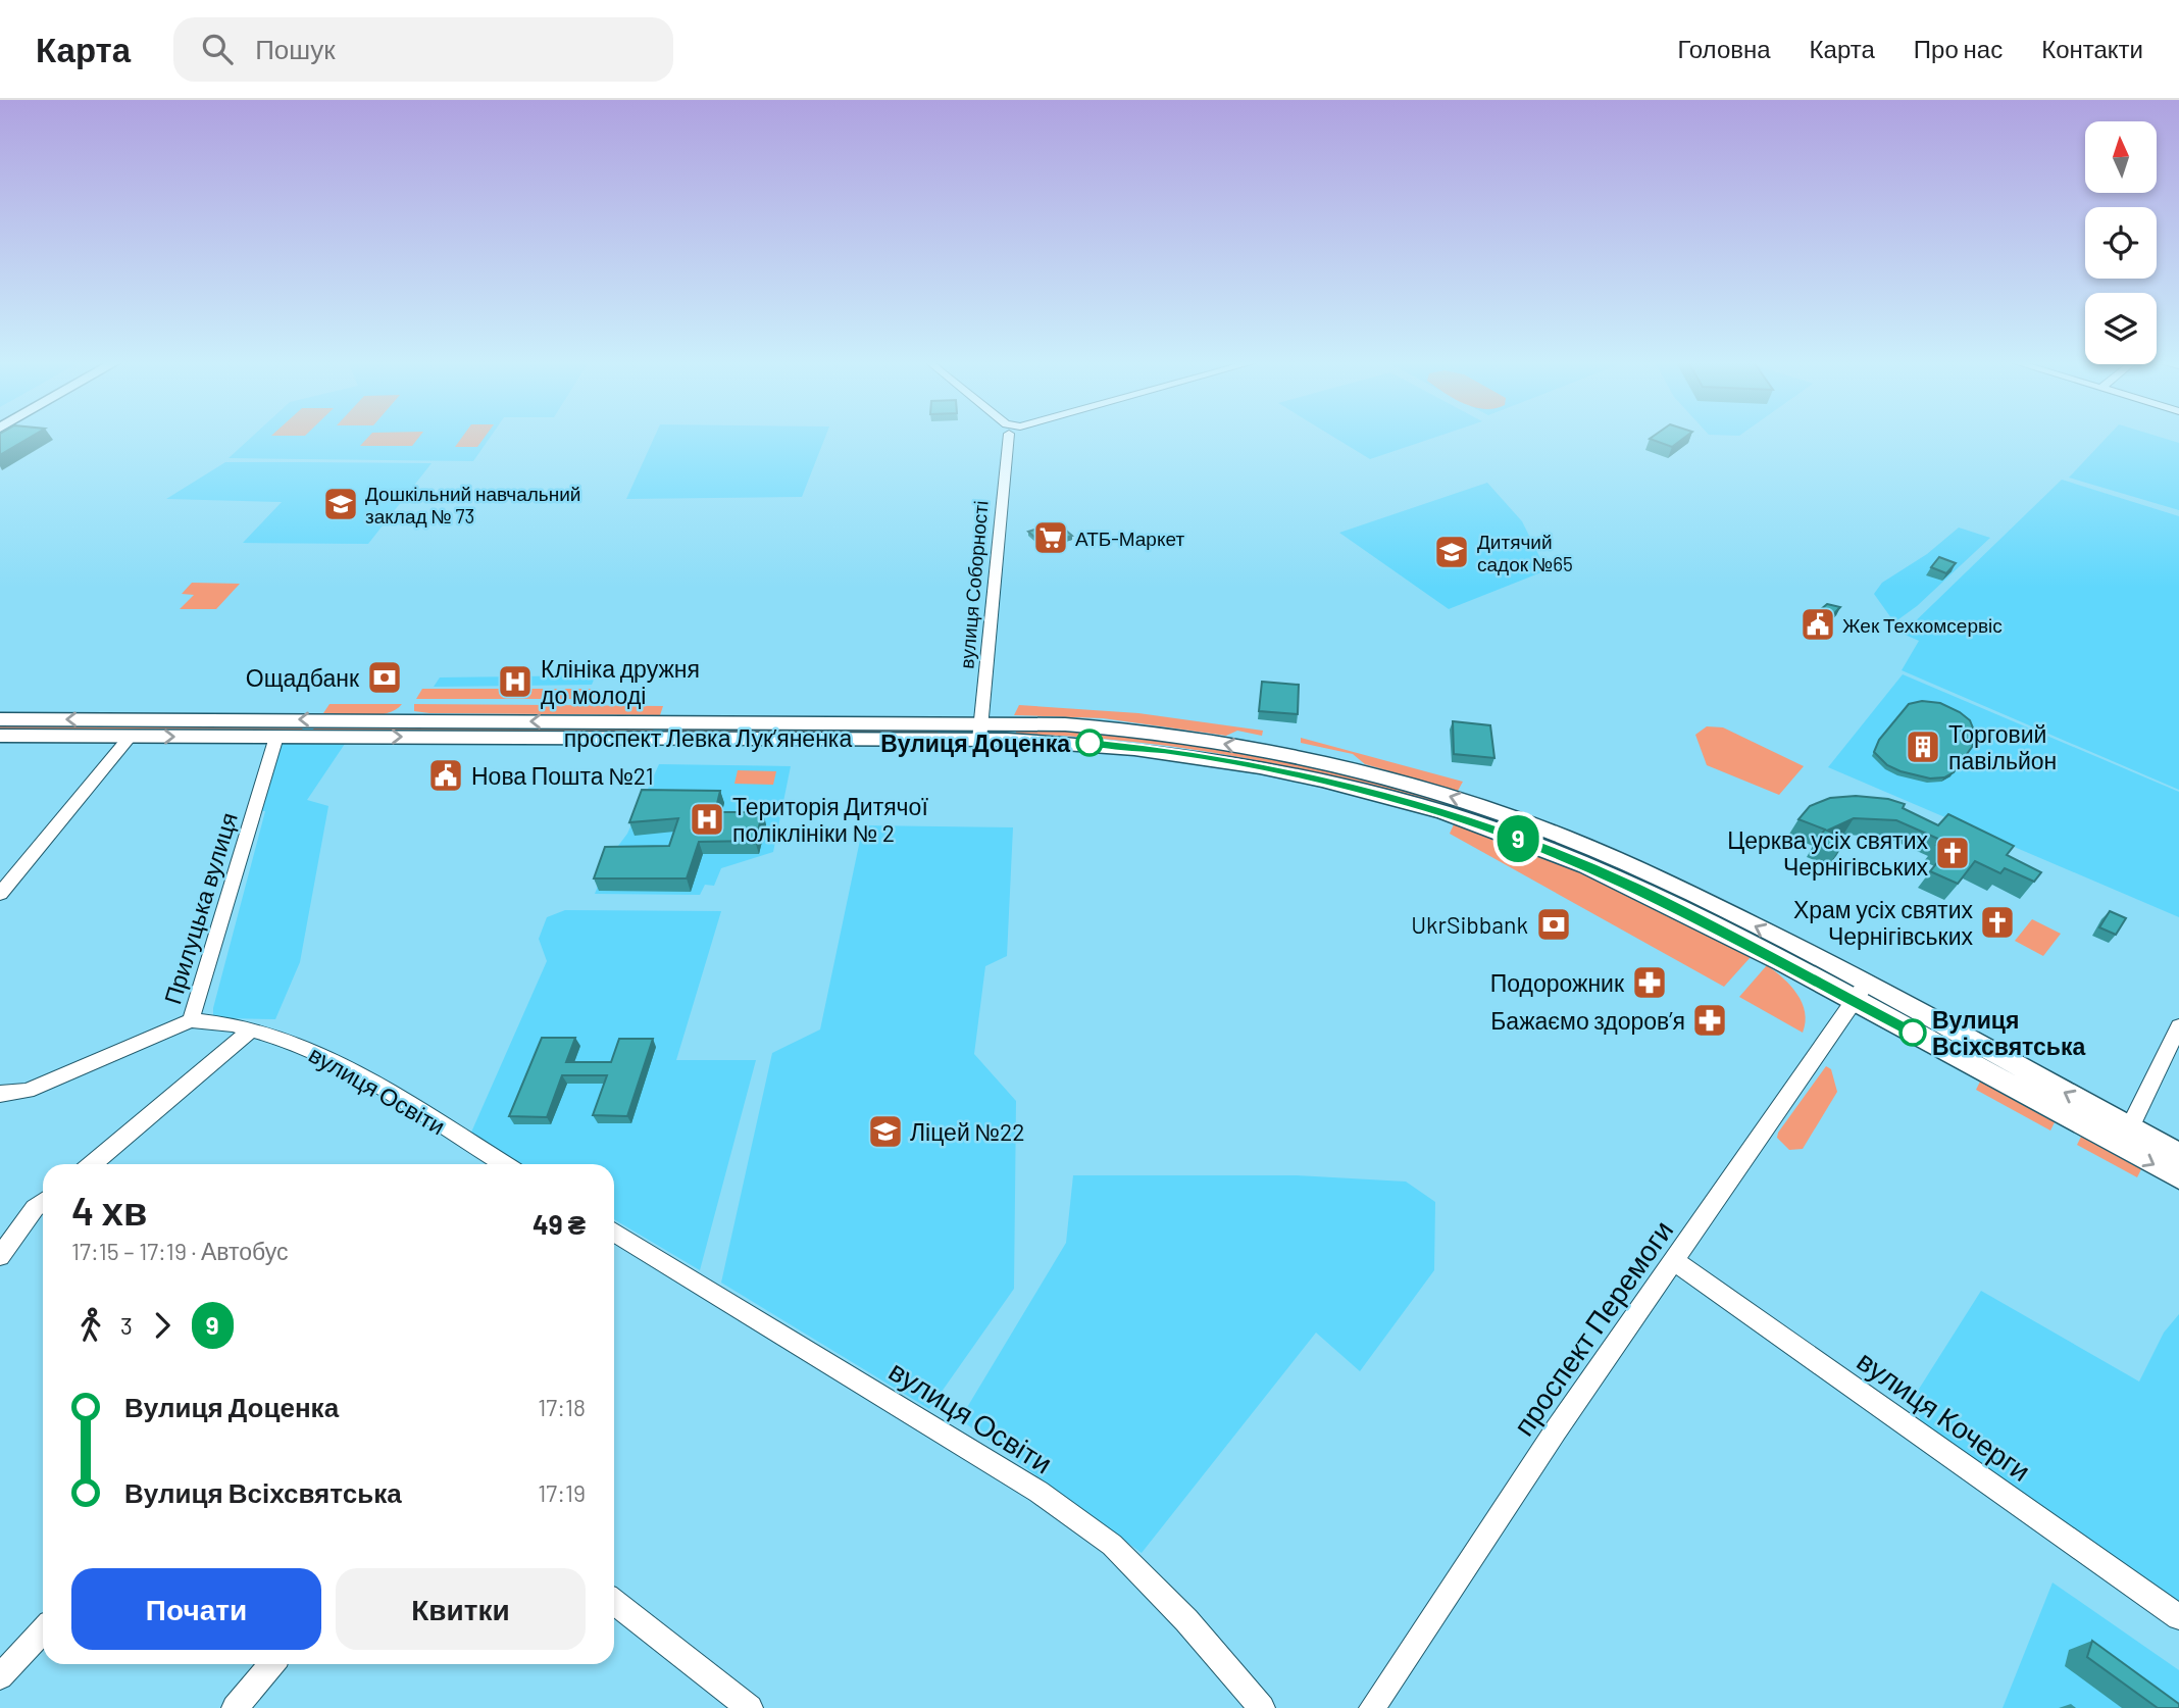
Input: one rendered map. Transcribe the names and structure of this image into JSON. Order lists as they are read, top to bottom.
{
  "streets": {
    "main road": ["проспект Левка Лукʼяненка"],
    "street": [
      "вулиця Соборності",
      "Прилуцька вулиця",
      "вулиця Освіти",
      "проспект Перемоги",
      "вулиця Кочерги"
    ]
  },
  "crossings": [
    ["вулиця Соборності", "проспект Левка Лукʼяненка"],
    ["проспект Левка Лукʼяненка", "Прилуцька вулиця"],
    ["проспект Левка Лукʼяненка", "проспект Перемоги"],
    ["Прилуцька вулиця", "вулиця Освіти"],
    ["проспект Перемоги", "вулиця Кочерги"]
  ],
  "places": {
    "school or university": ["Дошкільний навчальний заклад № 73", "Дитячий садок №65", "Ліцей №22"],
    "supermarket": ["АТБ-Маркет"],
    "public building": ["Жек Техкомсервіс", "Нова Пошта №21"],
    "bank": ["Ощадбанк", "UkrSibbank"],
    "hospital": ["Клініка дружня до молоді", "Територія Дитячої поліклініки № 2"],
    "other": ["Вулиця Доценка", "Вулиця Всіхсвятська"],
    "building": ["Торговий павільйон"],
    "church": ["Церква усіх святих Чернігівських", "Храм усіх святих Чернігівських"],
    "pharmacy": ["Подорожник", "Бажаємо здоровʼя"]
  },
  "lines": ["bus line 9"],
  "north": "top",
  "page": {
    "header": "Карта",
    "search": "Пошук",
    "nav": [
      "Головна",
      "Карта",
      "Про нас",
      "Контакти"
    ],
    "on_map": "9",
    "heading": ["4 хв", "17:15 – 17:19 · Автобус", "49 ₴"],
    "legs": ["3", "9"],
    "list": [
      {
        "name": "Вулиця Доценка",
        "value": "17:18"
      },
      {
        "name": "Вулиця Всіхсвятська",
        "value": "17:19"
      }
    ],
    "buttons": ["Почати", "Квитки"]
  }
}
